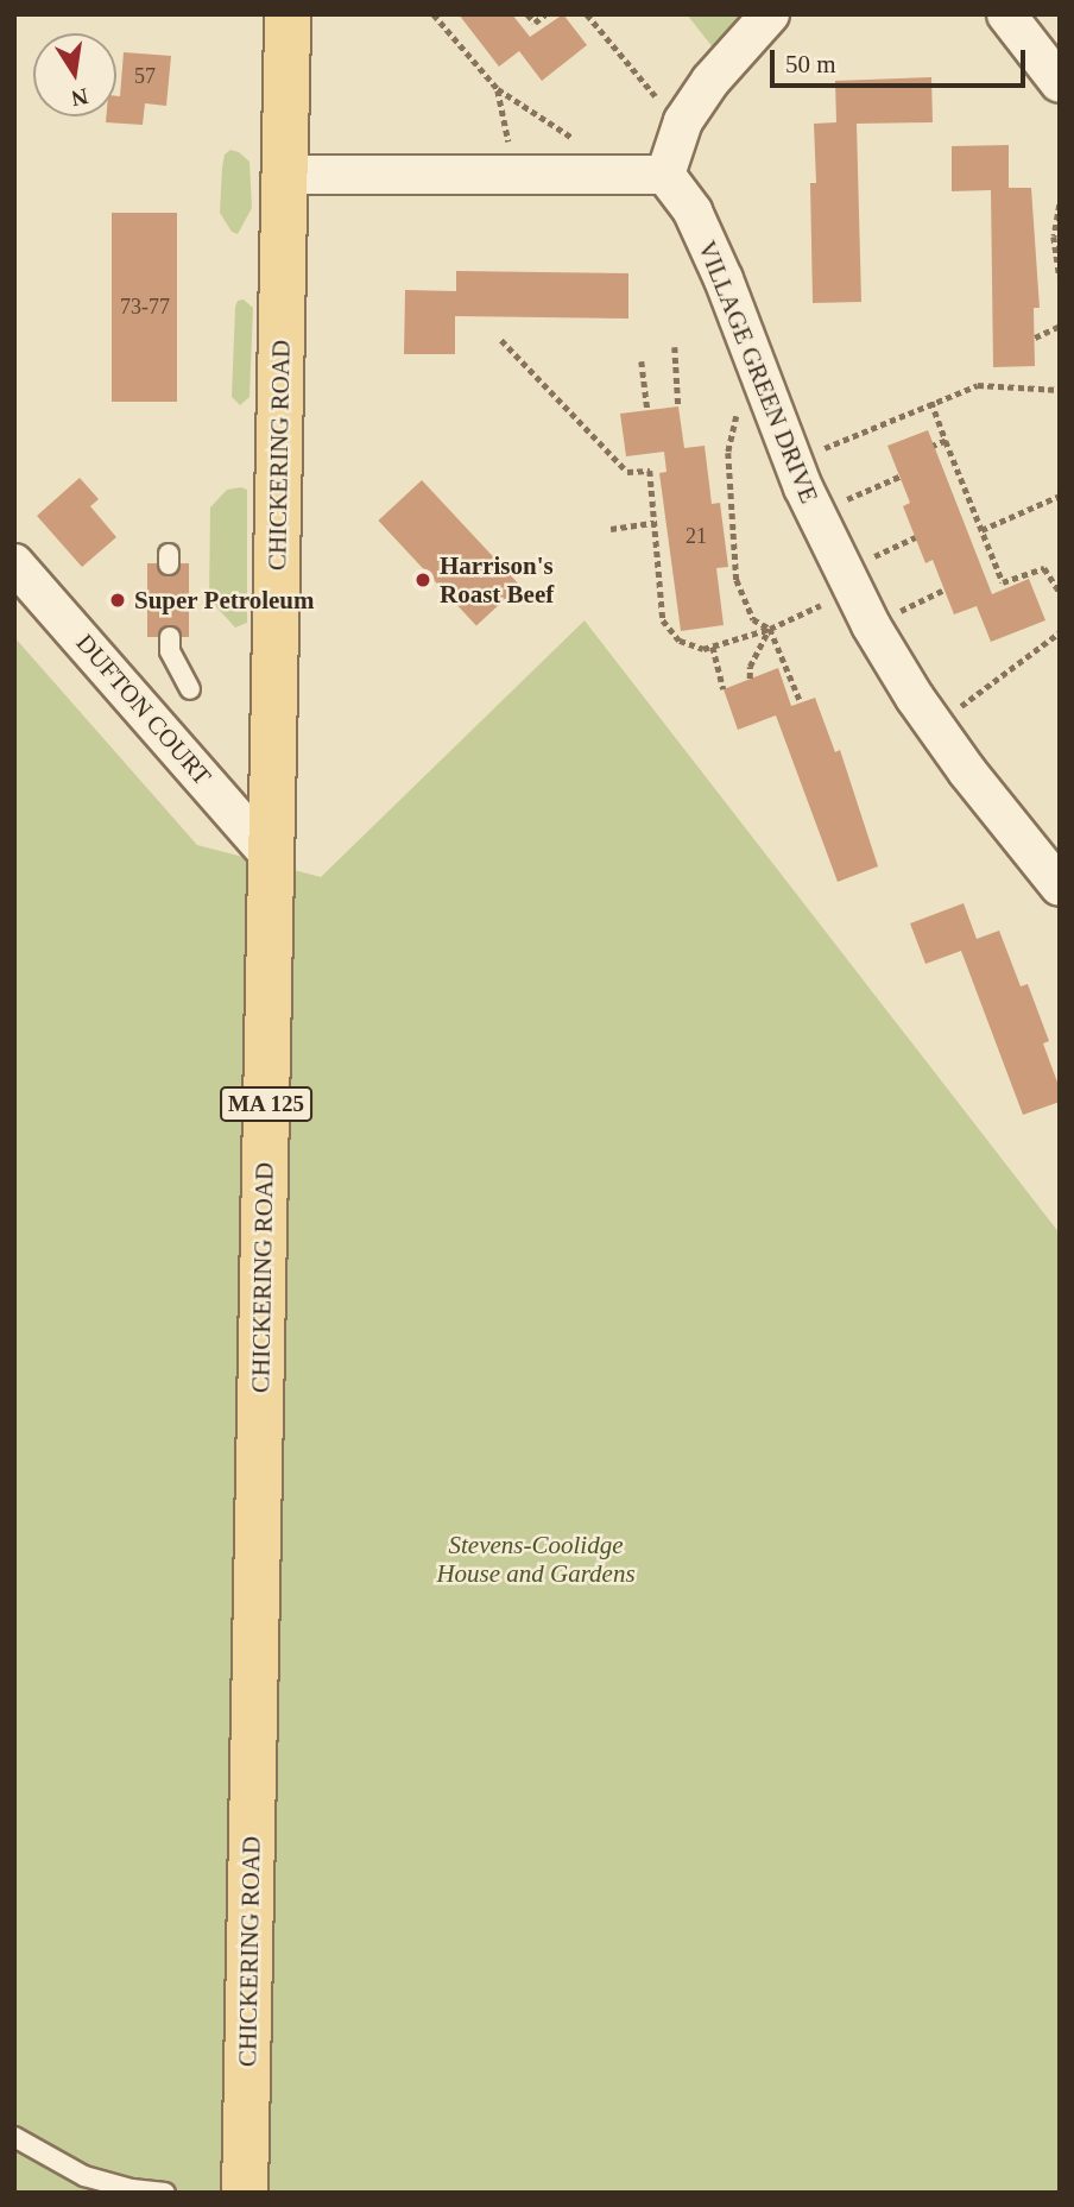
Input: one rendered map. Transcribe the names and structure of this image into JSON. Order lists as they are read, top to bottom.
{
  "streets": {
    "main road": ["CHICKERING ROAD", "MA 125"],
    "street": ["VILLAGE GREEN DRIVE", "DUFTON COURT"]
  },
  "crossings": [
    ["CHICKERING ROAD", "DUFTON COURT"]
  ],
  "parks": ["Stevens-Coolidge House and Gardens"],
  "places": ["Harrison's Roast Beef", "Super Petroleum"],
  "house_numbers": ["57", "73-77", "21"],
  "scale_bar": "50 m",
  "north": "bottom"
}
